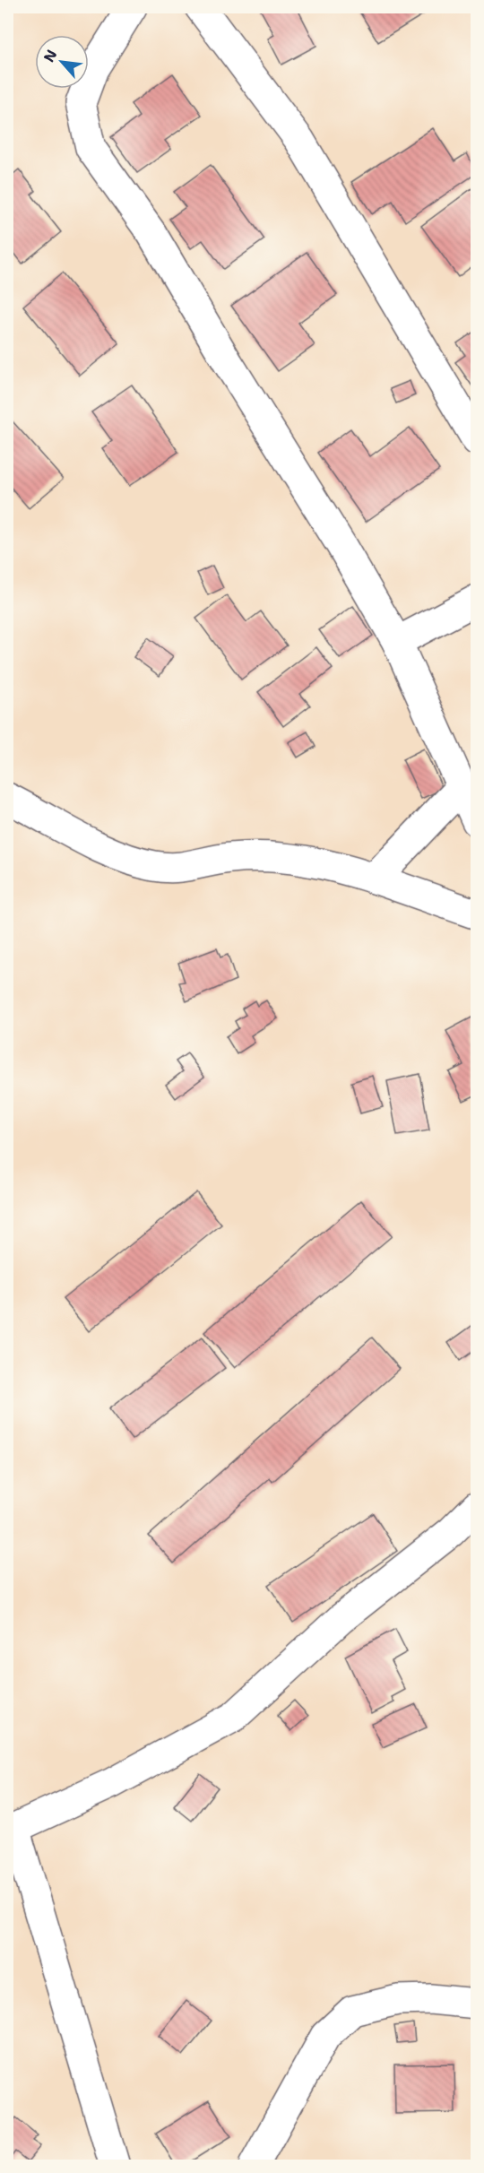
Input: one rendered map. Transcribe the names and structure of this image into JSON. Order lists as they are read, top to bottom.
{
  "north": "top left"
}
